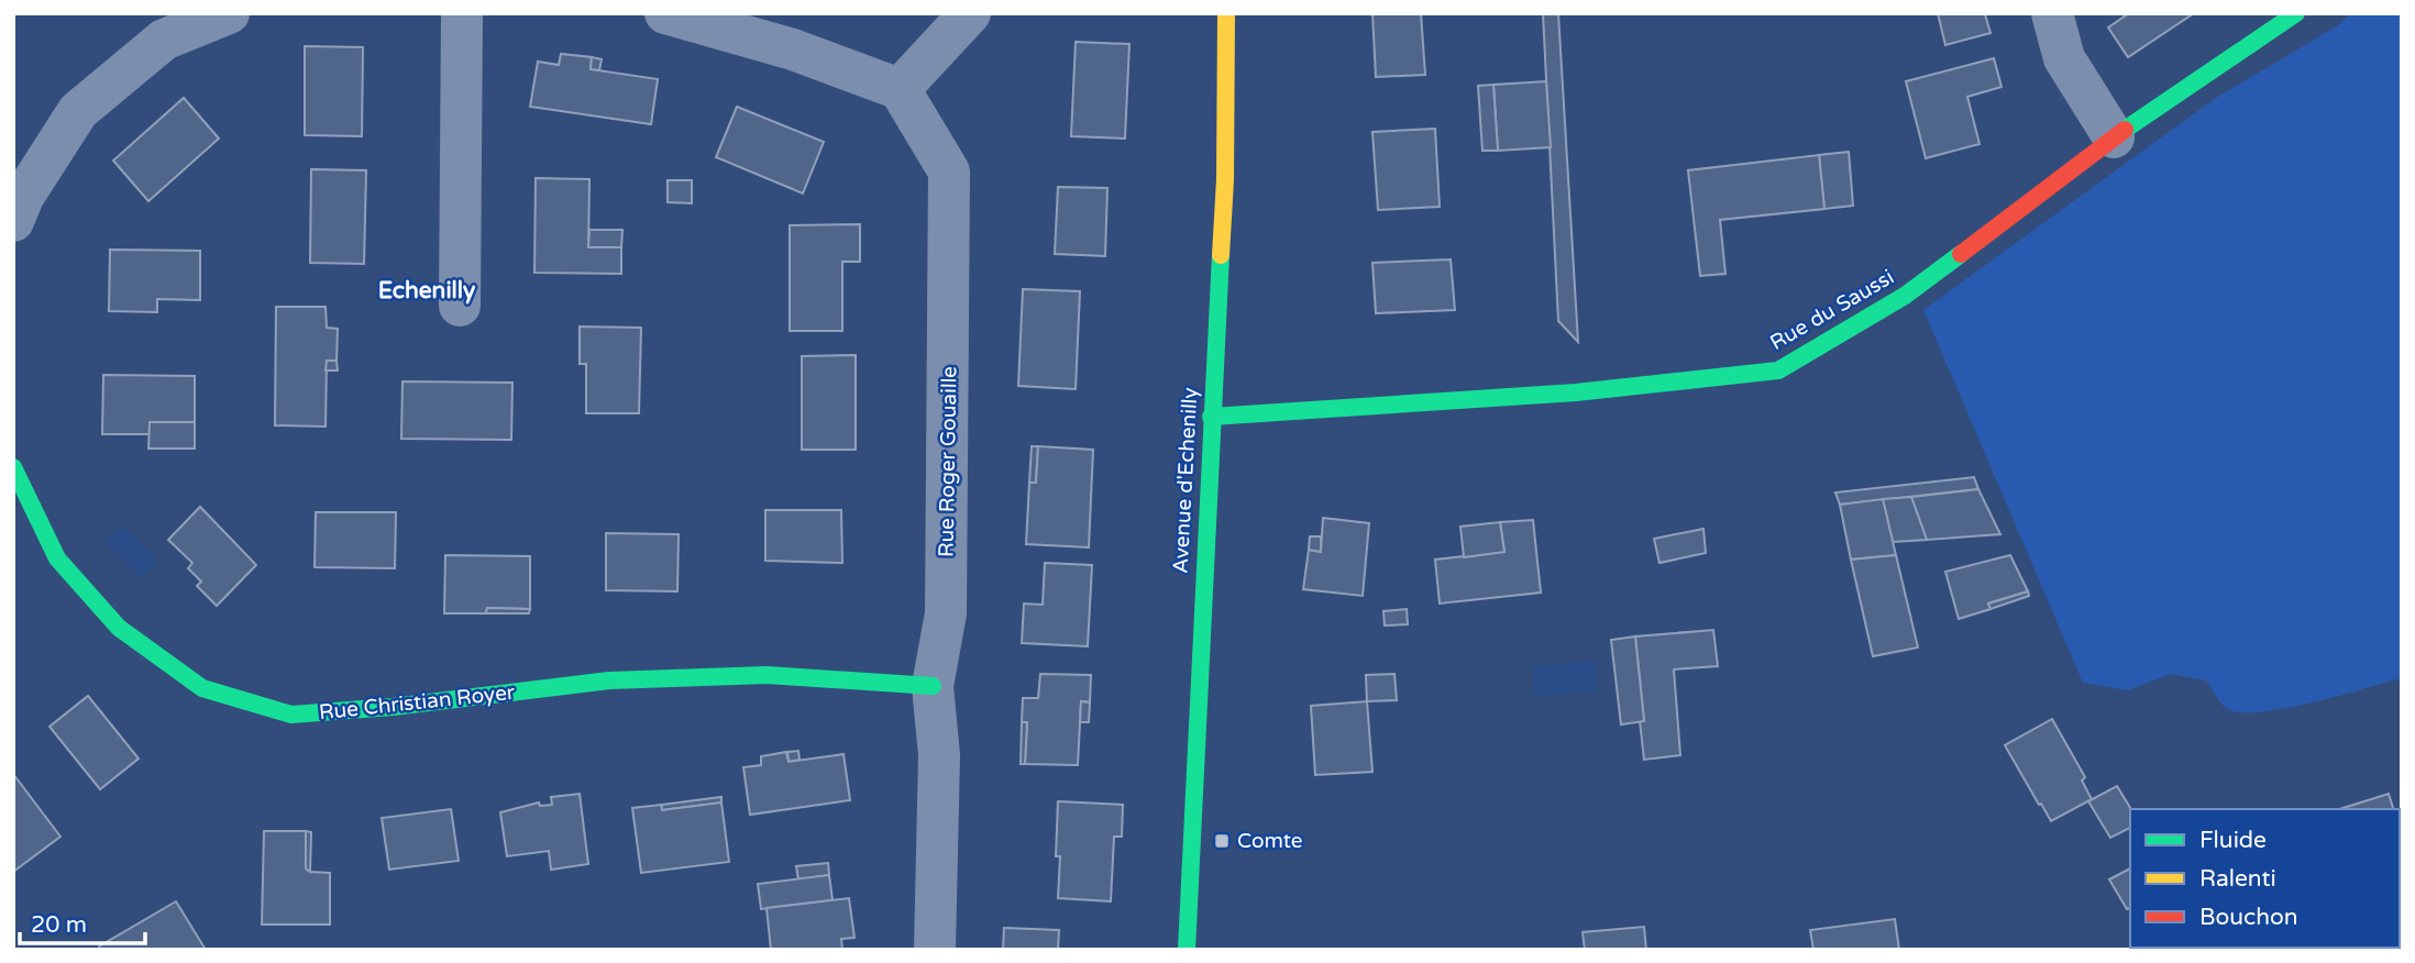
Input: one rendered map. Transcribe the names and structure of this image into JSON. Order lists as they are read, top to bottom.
{
  "streets": {
    "street": [
      "Rue du Saussi",
      "Rue Roger Gouaille",
      "Avenue d'Echenilly",
      "Rue Christian Royer"
    ]
  },
  "crossings": [
    ["Rue du Saussi", "Avenue d'Echenilly"],
    ["Rue Roger Gouaille", "Rue Christian Royer"]
  ],
  "districts": ["Echenilly"],
  "places": {
    "transit": ["Comte"]
  },
  "legend": ["Fluide", "Ralenti", "Bouchon"],
  "scale_bar": "20 m"
}
